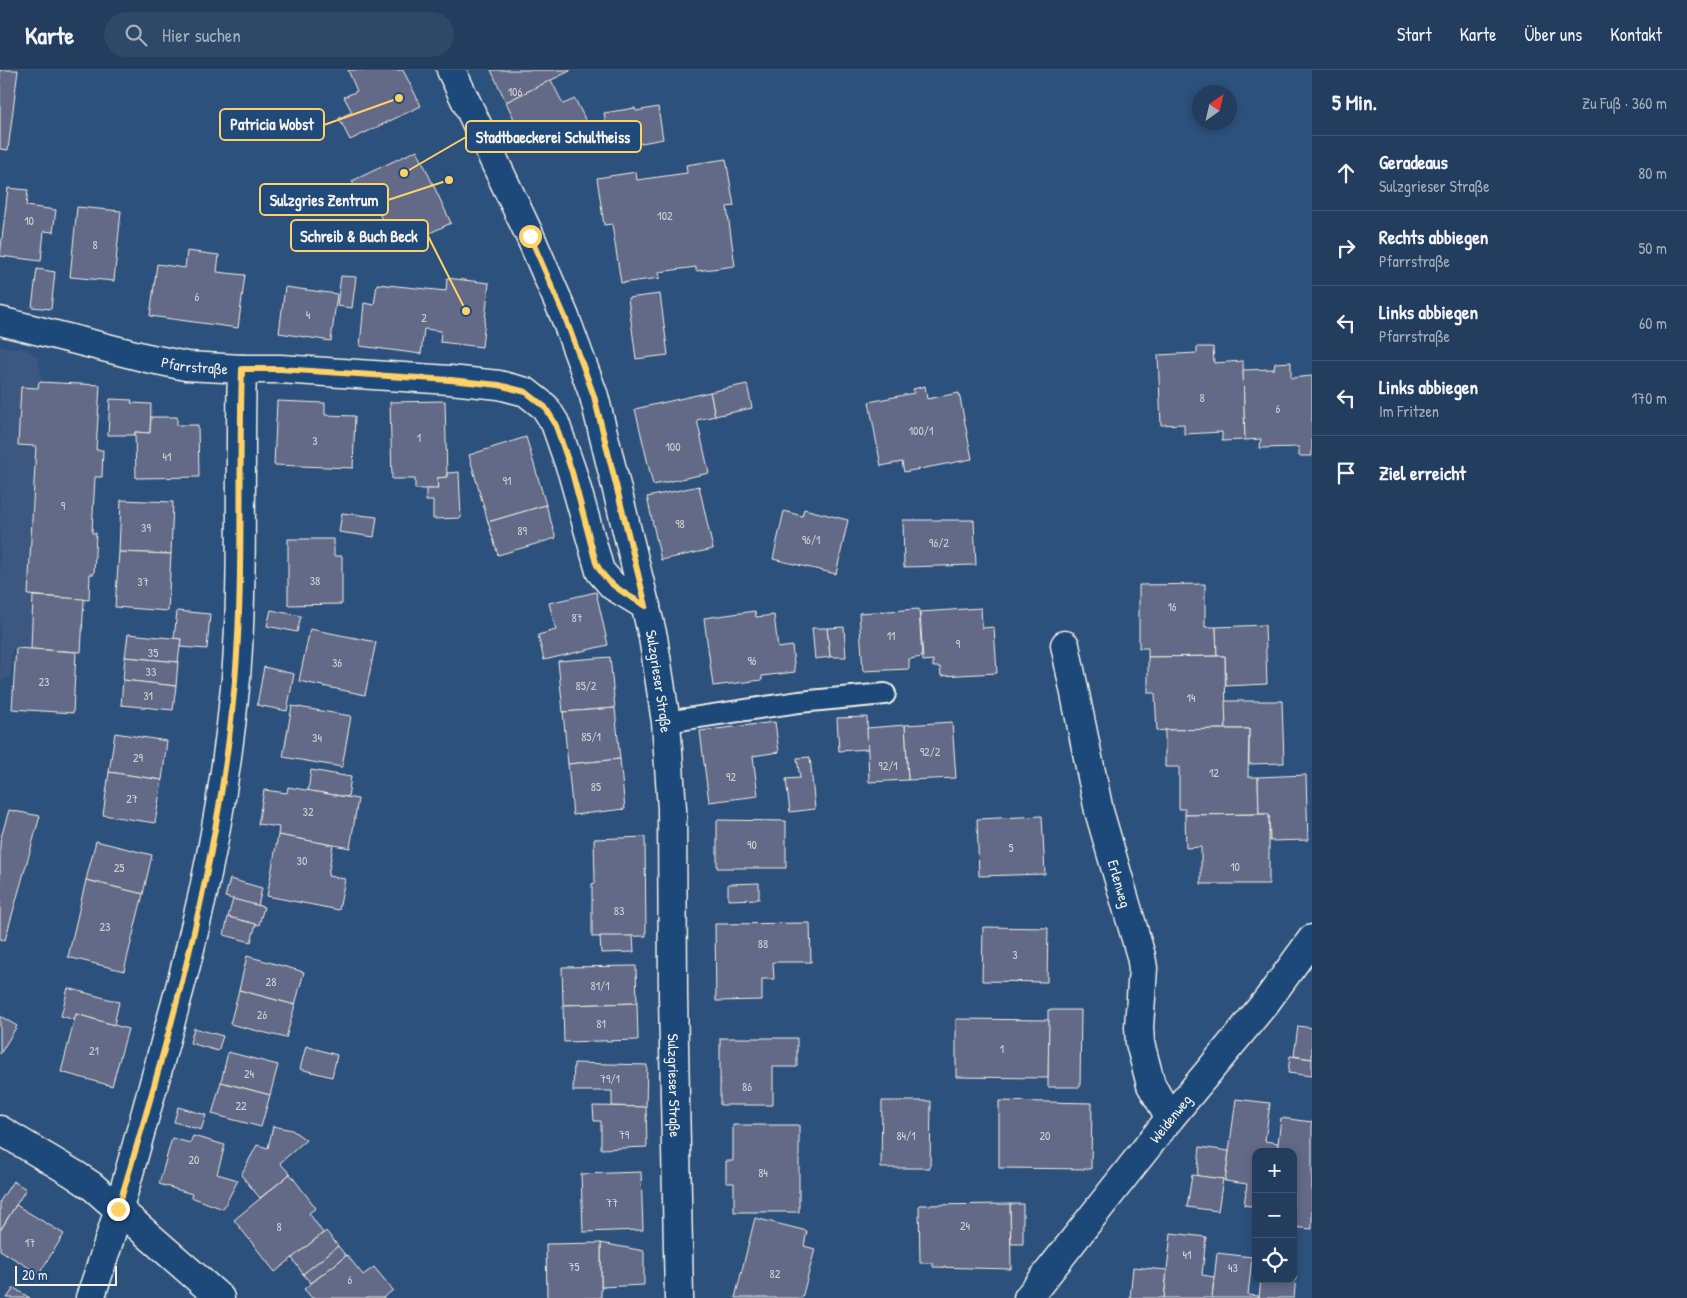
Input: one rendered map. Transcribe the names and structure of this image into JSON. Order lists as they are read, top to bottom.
{
  "streets": {
    "street": [
      "Pfarrstraße",
      "Sulzgrieser Straße",
      "Erlenweg",
      "Weidenweg"
    ]
  },
  "crossings": [
    ["Pfarrstraße", "Sulzgrieser Straße"],
    ["Erlenweg", "Weidenweg"]
  ],
  "places": [
    "Patricia Wobst",
    "Stadtbaeckerei Schultheiss",
    "Sulzgries Zentrum",
    "Schreib & Buch Beck"
  ],
  "house_numbers": [
    "106",
    "102",
    "10",
    "8",
    "6",
    "4",
    "2",
    "8",
    "6",
    "100/1",
    "1",
    "3",
    "100",
    "41",
    "91",
    "9",
    "98",
    "39",
    "89",
    "96/1",
    "96/2",
    "38",
    "37",
    "16",
    "87",
    "11",
    "9",
    "35",
    "96",
    "36",
    "33",
    "23",
    "85/2",
    "31",
    "14",
    "85/1",
    "34",
    "92/2",
    "29",
    "92/1",
    "12",
    "92",
    "85",
    "27",
    "32",
    "90",
    "5",
    "30",
    "10",
    "25",
    "83",
    "23",
    "88",
    "3",
    "28",
    "81/1",
    "26",
    "81",
    "1",
    "21",
    "24",
    "79/1",
    "86",
    "22",
    "79",
    "84/1",
    "20",
    "20",
    "84",
    "77",
    "24",
    "8",
    "17",
    "41",
    "75",
    "43",
    "82",
    "6"
  ],
  "scale_bar": "20 m",
  "north": "top right",
  "page": {
    "header": "Karte",
    "search": "Hier suchen",
    "nav": [
      "Start",
      "Karte",
      "Über uns",
      "Kontakt"
    ],
    "heading": ["5 Min.", "Zu Fuß · 360 m"],
    "list": [
      ["Geradeaus", "Sulzgrieser Straße", "80 m"],
      ["Rechts abbiegen", "Pfarrstraße", "50 m"],
      ["Links abbiegen", "Pfarrstraße", "60 m"],
      ["Links abbiegen", "Im Fritzen", "170 m"],
      "Ziel erreicht"
    ],
    "map_buttons": ["+", "−"],
    "scale": "20 m"
  }
}
